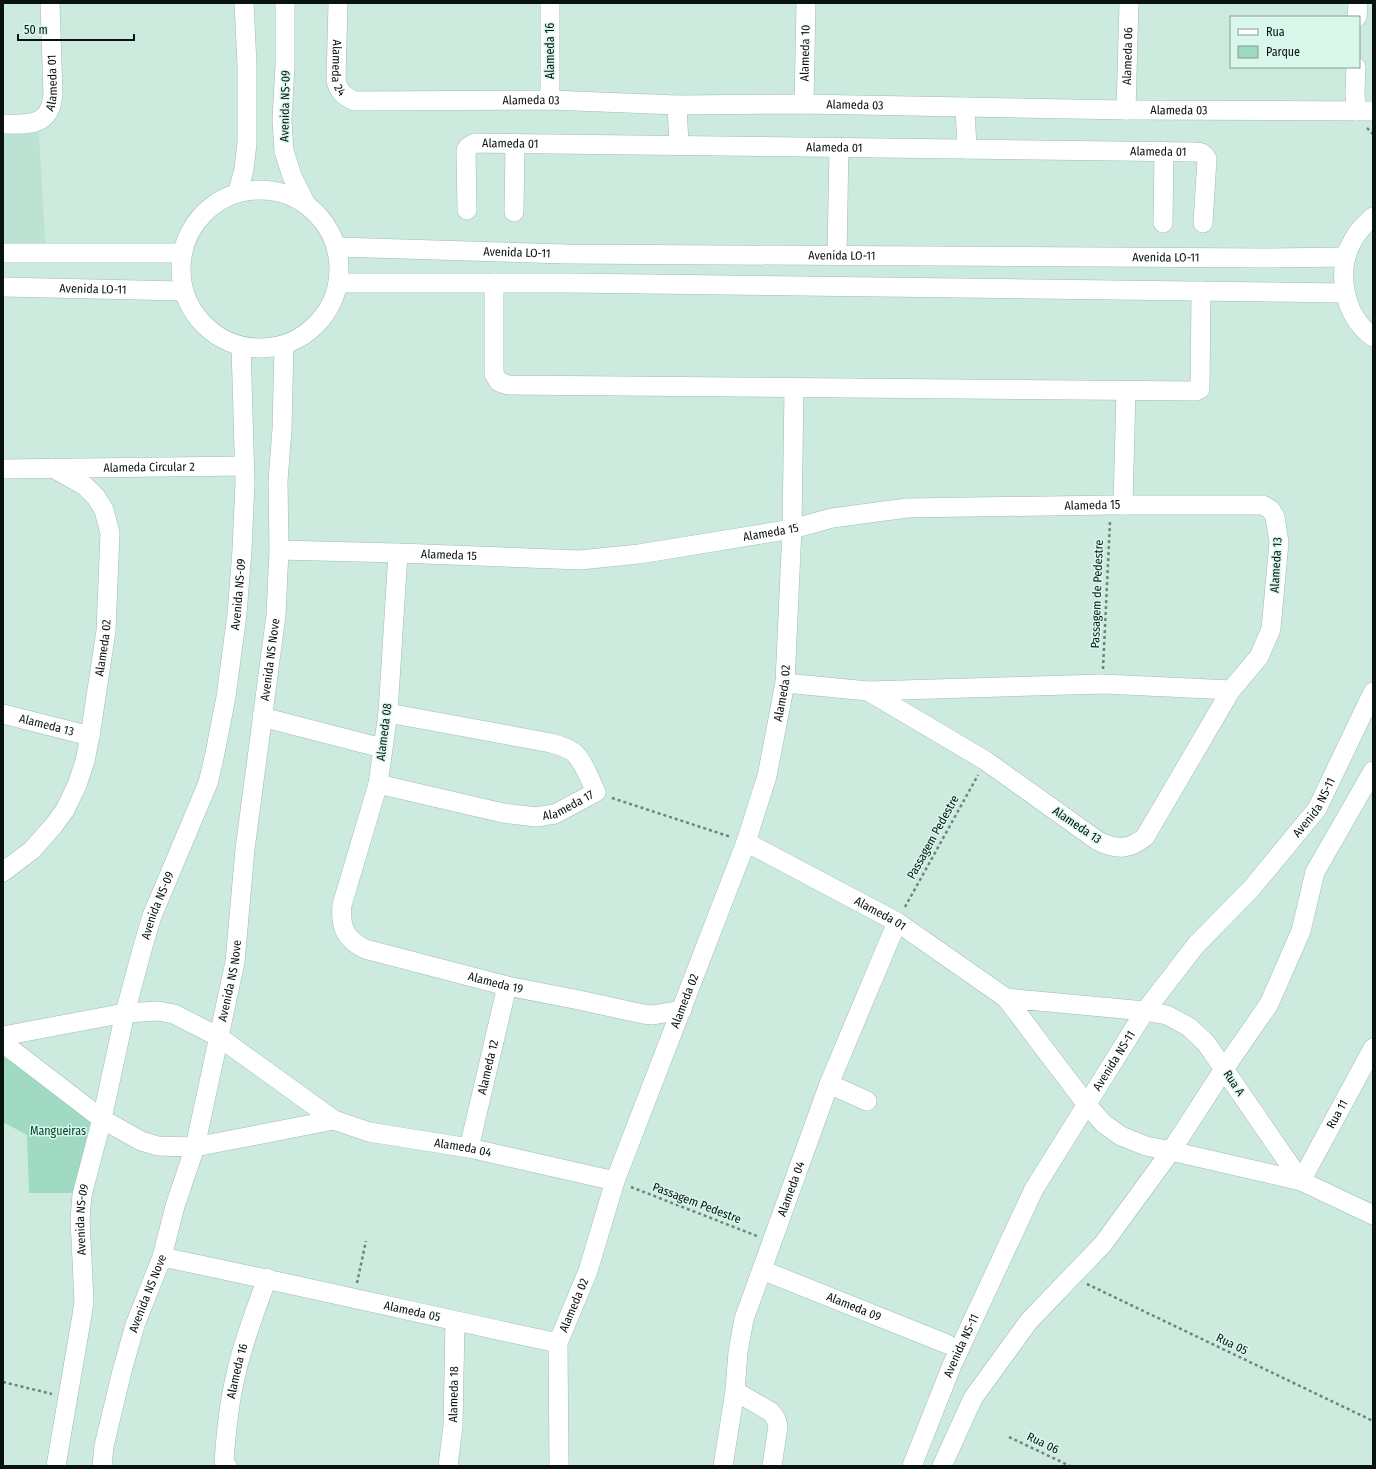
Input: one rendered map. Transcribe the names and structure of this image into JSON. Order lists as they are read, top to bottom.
{
  "streets": {
    "street": [
      "Alameda 16",
      "Alameda 10",
      "Alameda 06",
      "Alameda 24",
      "Alameda 01",
      "Alameda 03",
      "Avenida NS-09",
      "Avenida LO-11",
      "Alameda Circular 2",
      "Alameda 15",
      "Alameda 13",
      "Alameda 02",
      "Avenida NS Nove",
      "Alameda 08",
      "Alameda 17",
      "Avenida NS-11",
      "Alameda 19",
      "Alameda 12",
      "Rua A",
      "Rua 11",
      "Alameda 04",
      "Alameda 09",
      "Alameda 05",
      "Alameda 18"
    ],
    "path": [
      "Passagem de Pedestre",
      "Passagem Pedestre",
      "Rua 05",
      "Rua 06"
    ]
  },
  "crossings": [
    ["Alameda 16", "Alameda 03"],
    ["Alameda 16", "Alameda 05"],
    ["Alameda 10", "Alameda 03"],
    ["Alameda 06", "Alameda 03"],
    ["Alameda 24", "Alameda 03"],
    ["Alameda 01", "Alameda 02"],
    ["Alameda 01", "Passagem Pedestre"],
    ["Alameda 01", "Rua A"],
    ["Alameda 01", "Alameda 04"],
    ["Avenida NS-09", "Alameda Circular 2"],
    ["Alameda Circular 2", "Alameda 02"],
    ["Alameda 15", "Alameda 13"],
    ["Alameda 15", "Passagem de Pedestre"],
    ["Alameda 15", "Alameda 02"],
    ["Alameda 15", "Avenida NS Nove"],
    ["Alameda 15", "Alameda 08"],
    ["Alameda 13", "Passagem de Pedestre"],
    ["Alameda 13", "Alameda 02"],
    ["Alameda 13", "Passagem Pedestre"],
    ["Alameda 02", "Passagem Pedestre"],
    ["Alameda 02", "Alameda 19"],
    ["Alameda 02", "Alameda 04"],
    ["Alameda 02", "Alameda 05"],
    ["Avenida NS Nove", "Alameda 05"],
    ["Alameda 08", "Alameda 17"],
    ["Alameda 08", "Alameda 19"],
    ["Avenida NS-11", "Rua A"],
    ["Passagem Pedestre", "Alameda 04"],
    ["Alameda 19", "Alameda 12"],
    ["Alameda 12", "Alameda 04"],
    ["Rua A", "Rua 11"],
    ["Alameda 04", "Alameda 09"],
    ["Alameda 05", "Alameda 18"]
  ],
  "parks": ["Mangueiras"],
  "legend": ["Rua", "Parque"],
  "scale_bar": "50 m"
}
